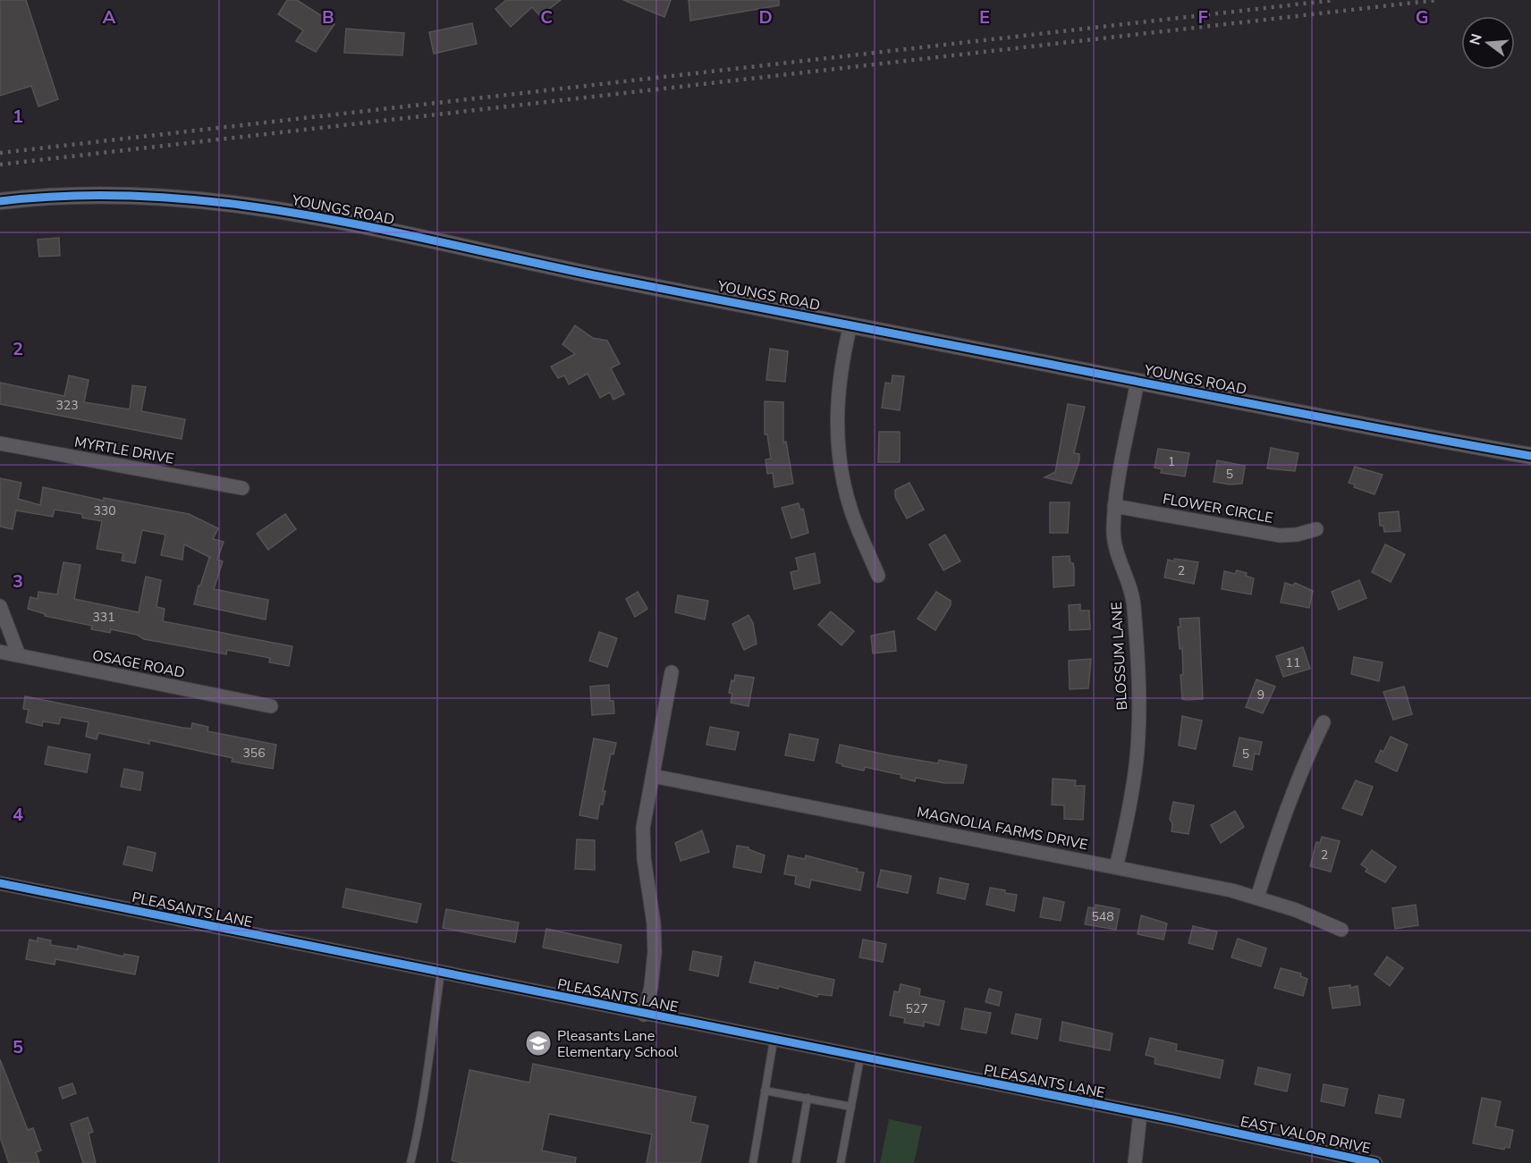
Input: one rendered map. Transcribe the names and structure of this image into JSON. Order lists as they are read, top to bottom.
{
  "streets": {
    "street": [
      "YOUNGS ROAD",
      "MYRTLE DRIVE",
      "FLOWER CIRCLE",
      "BLOSSUM LANE",
      "OSAGE ROAD",
      "MAGNOLIA FARMS DRIVE",
      "PLEASANTS LANE",
      "EAST VALOR DRIVE"
    ]
  },
  "crossings": [
    ["YOUNGS ROAD", "BLOSSUM LANE"],
    ["FLOWER CIRCLE", "BLOSSUM LANE"],
    ["BLOSSUM LANE", "MAGNOLIA FARMS DRIVE"],
    ["PLEASANTS LANE", "EAST VALOR DRIVE"]
  ],
  "places": {
    "school or university": ["Pleasants Lane Elementary School"]
  },
  "house_numbers": [
    "323",
    "1",
    "5",
    "330",
    "2",
    "331",
    "11",
    "9",
    "356",
    "5",
    "2",
    "548",
    "527"
  ],
  "north": "left",
  "grid": {
    "columns": [
      "A",
      "B",
      "C",
      "D",
      "E",
      "F",
      "G"
    ],
    "rows": [
      "1",
      "2",
      "3",
      "4",
      "5"
    ]
  }
}
